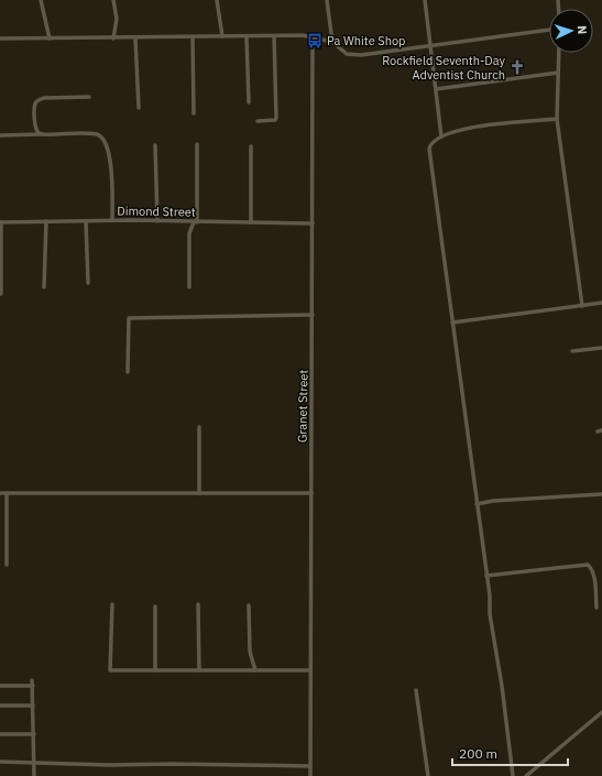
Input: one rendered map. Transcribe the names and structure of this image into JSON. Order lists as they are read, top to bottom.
{
  "streets": {
    "street": ["Dimond Street", "Granet Street"]
  },
  "crossings": [
    ["Dimond Street", "Granet Street"]
  ],
  "places": {
    "bus stop": ["Pa White Shop"],
    "church": ["Rockfield Seventh-Day Adventist Church"]
  },
  "scale_bar": "200 m",
  "north": "right"
}
